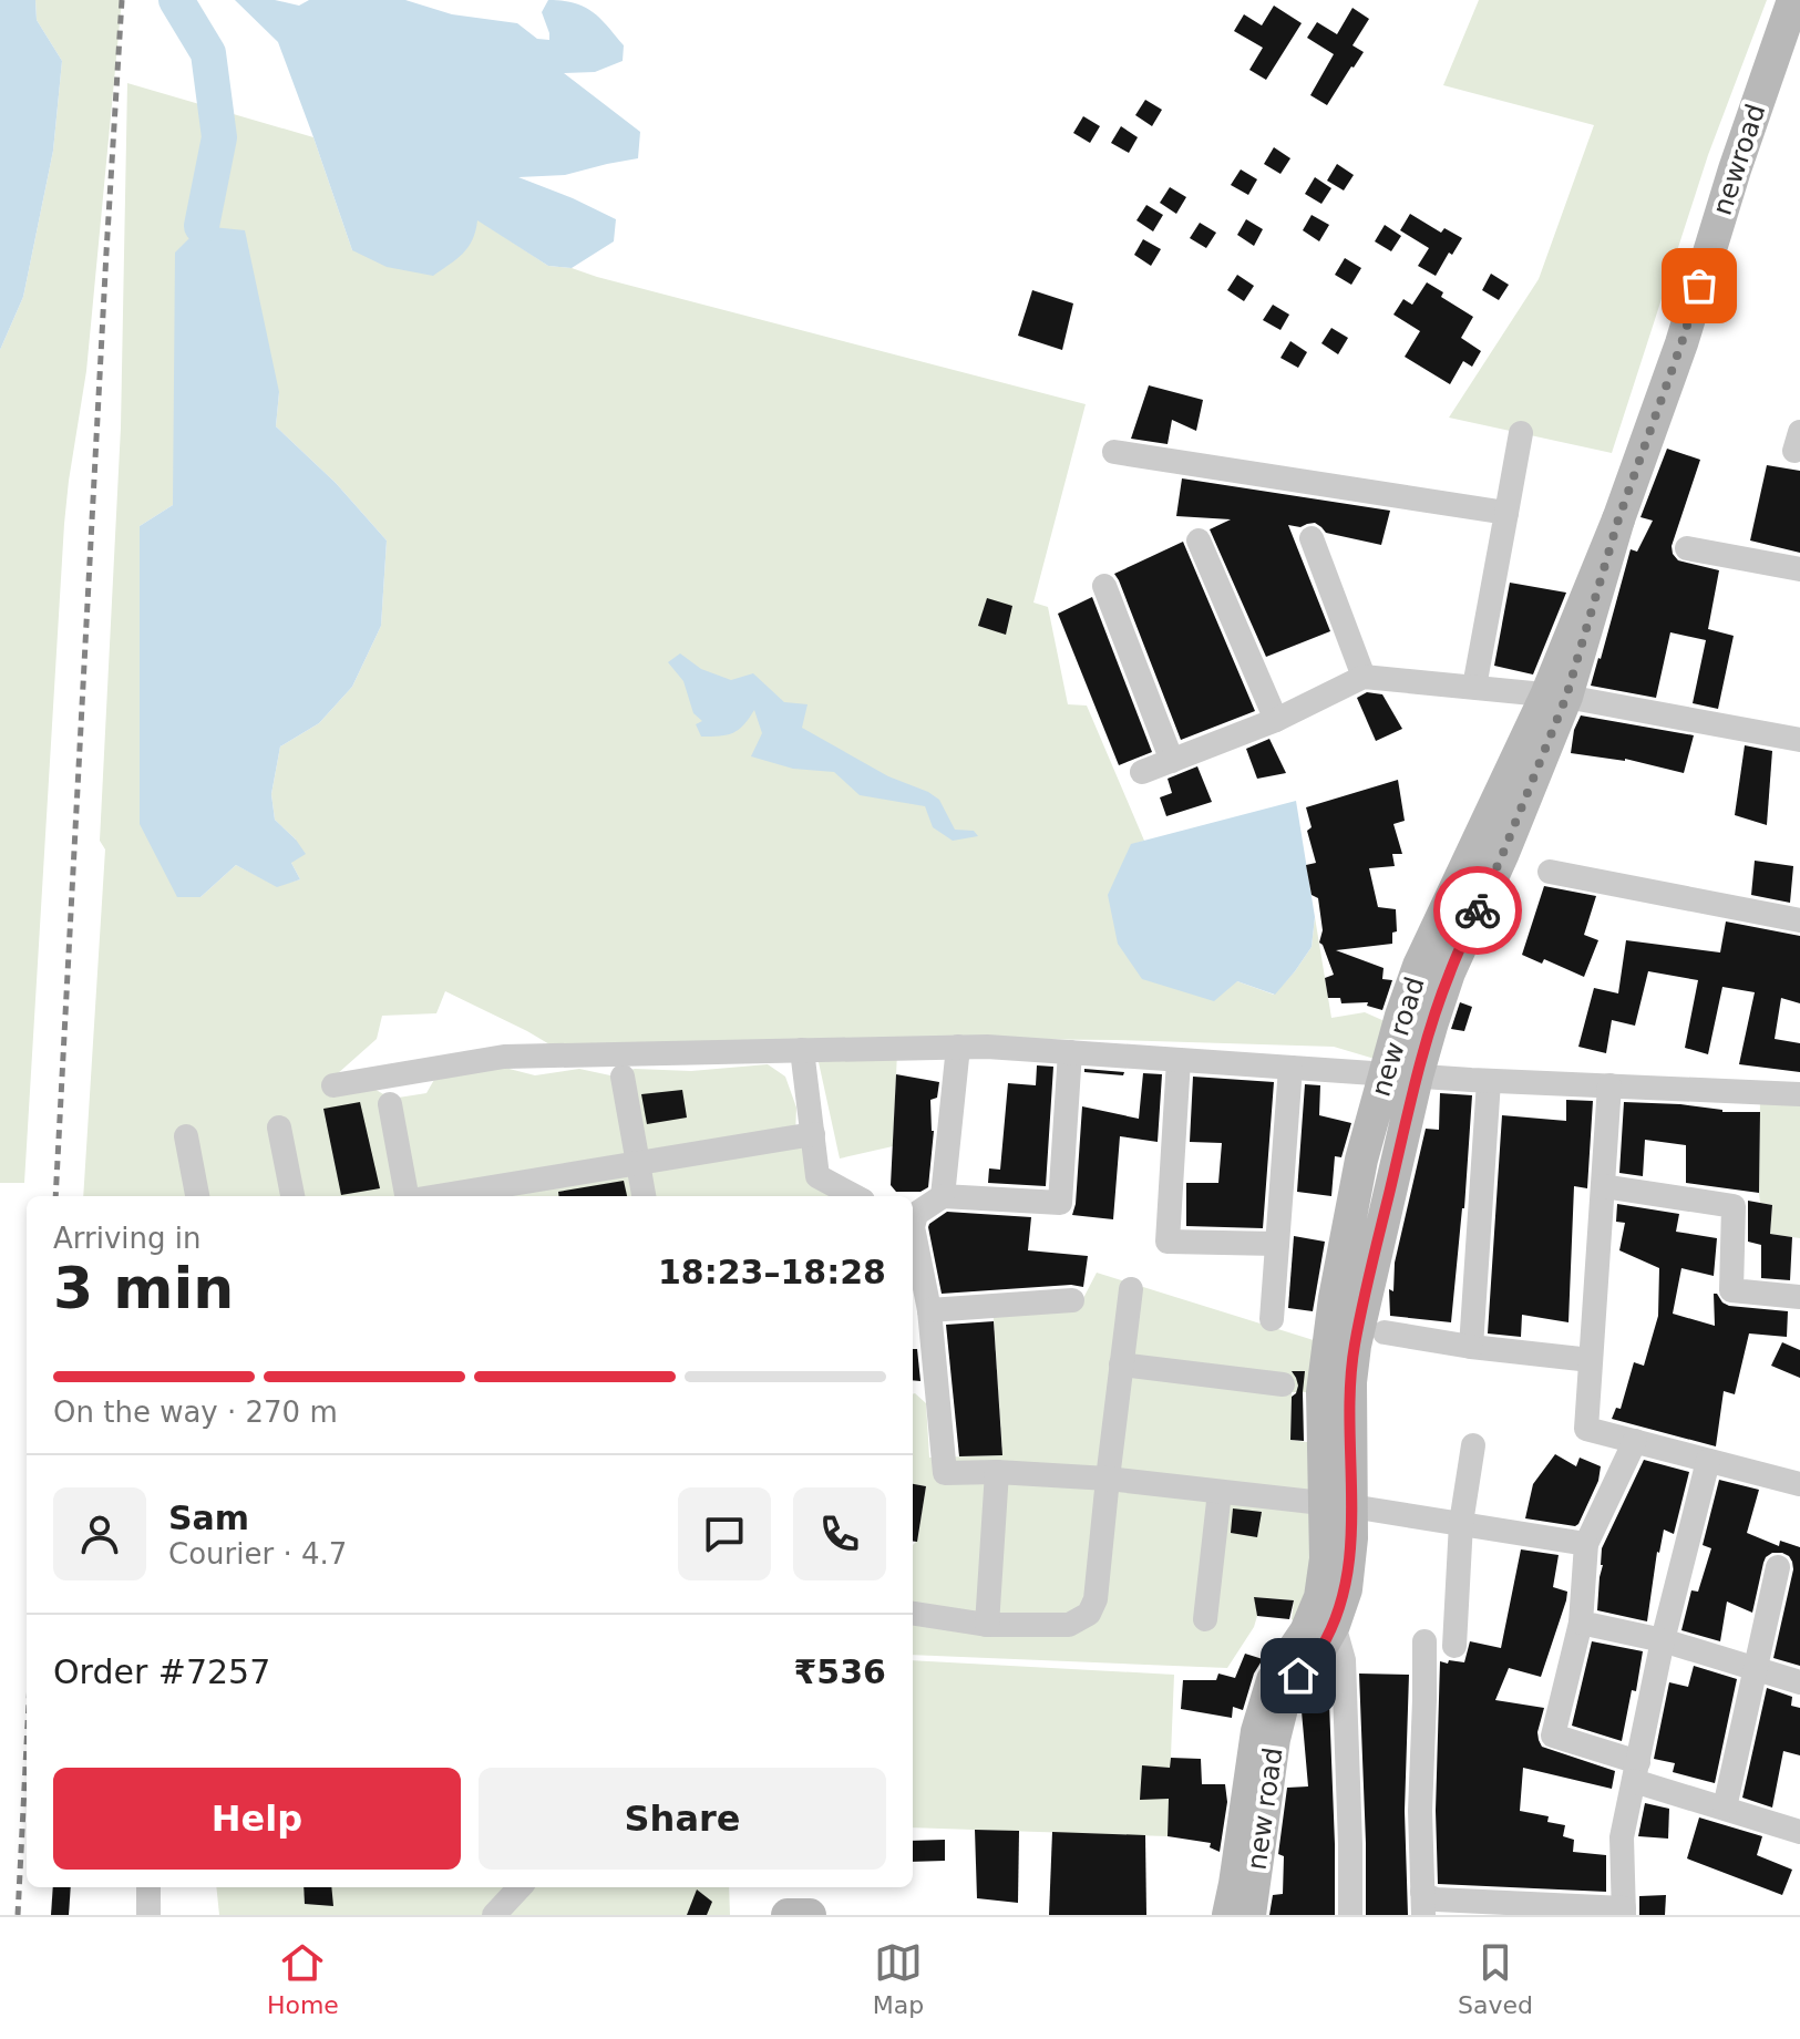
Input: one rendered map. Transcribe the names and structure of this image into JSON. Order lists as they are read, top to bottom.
{
  "streets": {
    "main road": ["newroad", "new road"]
  },
  "crossings": [
    ["newroad", "new road"]
  ],
  "page": {
    "heading": ["3 min", "Arriving in", "18:23–18:28"],
    "panel": [
      "Sam",
      "Courier · 4.7",
      "Order #7257",
      "₹536"
    ],
    "bar": "On the way · 270 m",
    "buttons": ["Help", "Share"],
    "tabs": ["Home", "Map", "Saved"]
  }
}
